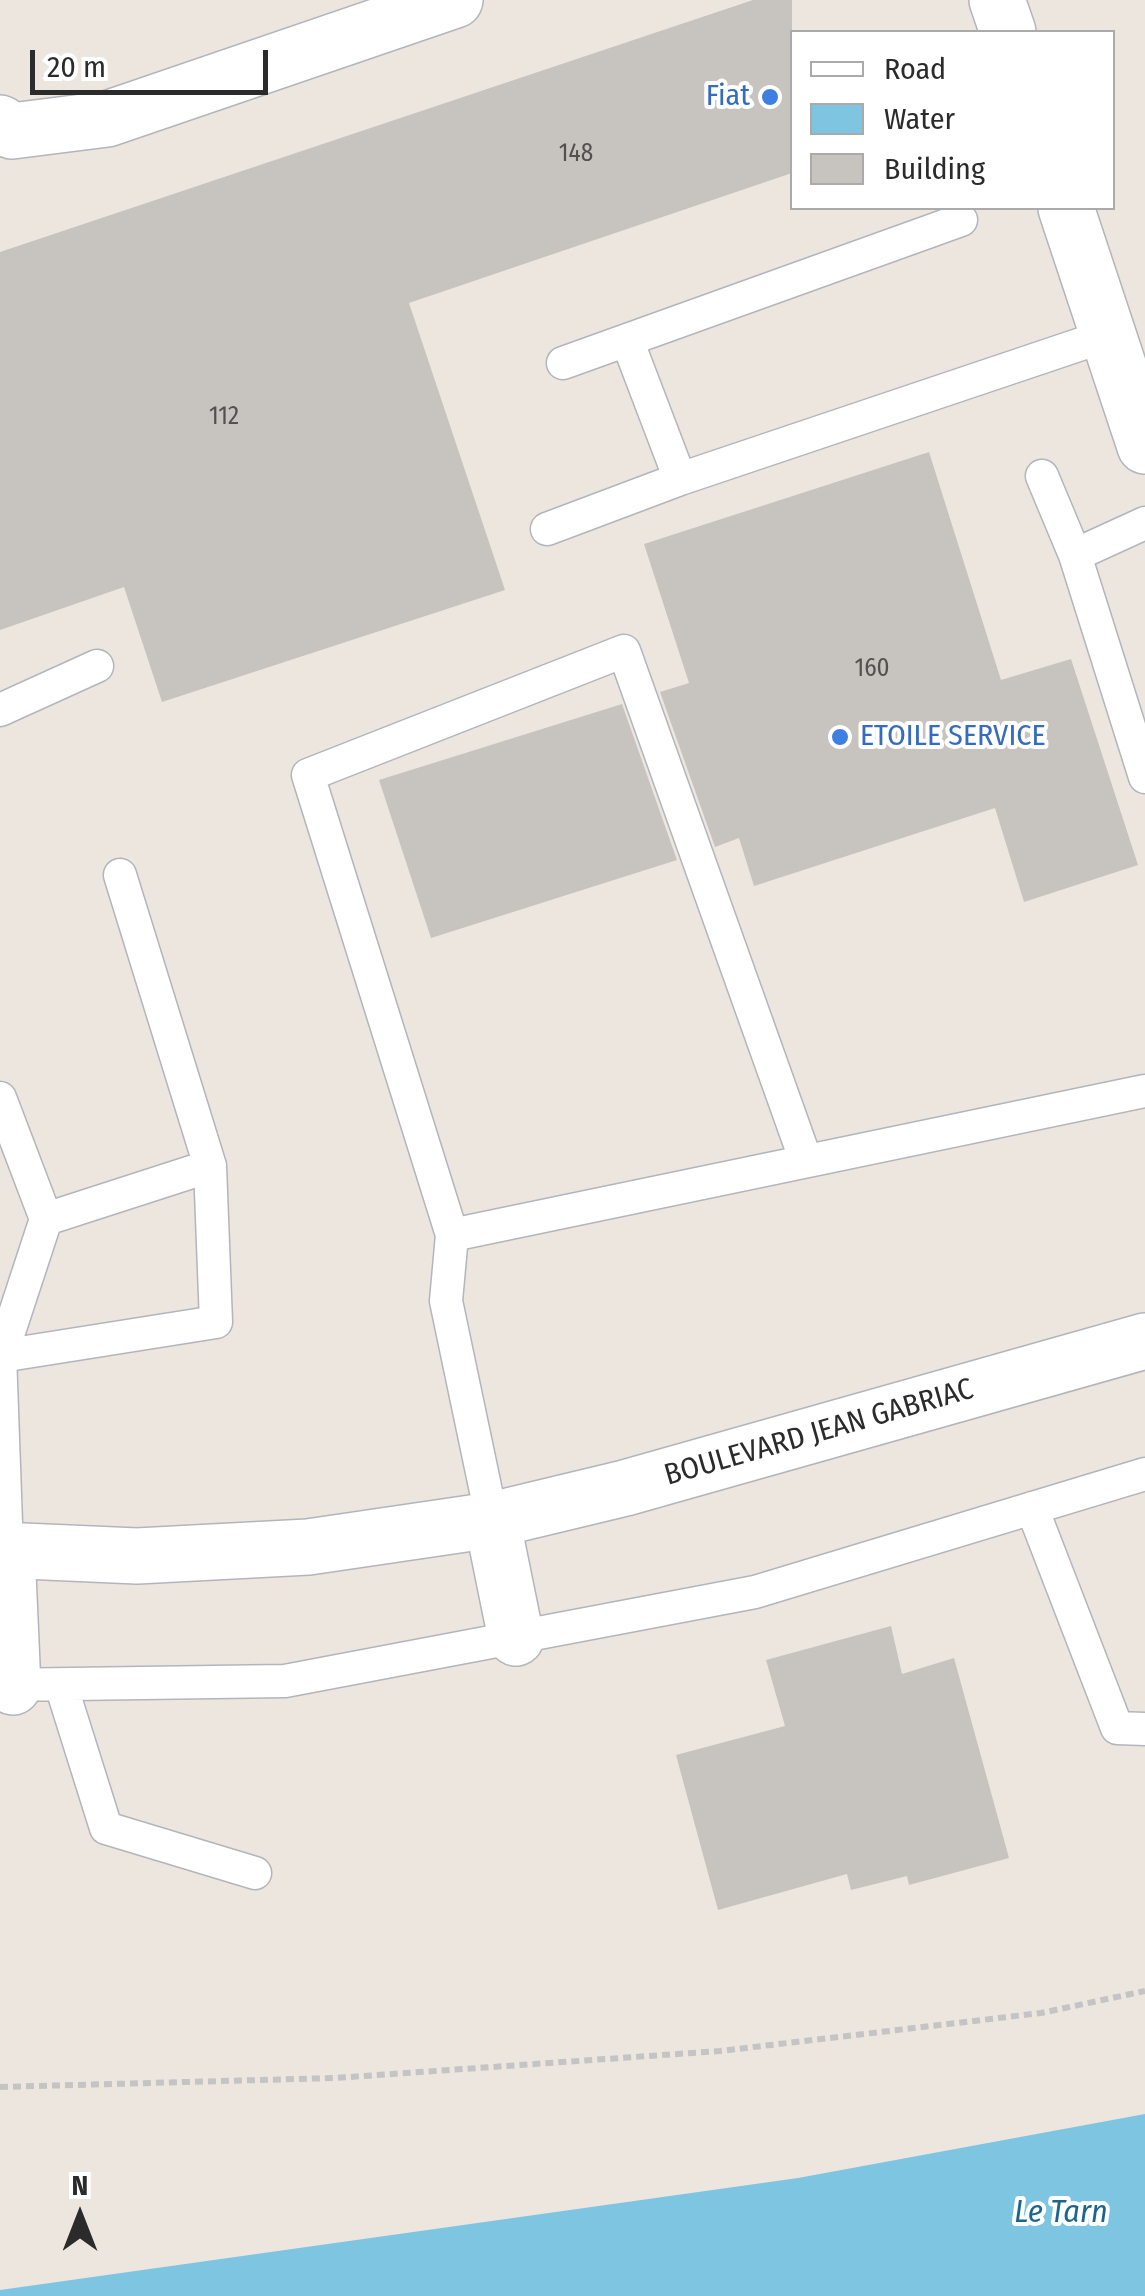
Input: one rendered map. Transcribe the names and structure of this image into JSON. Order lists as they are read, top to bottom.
{
  "streets": {
    "main road": ["BOULEVARD JEAN GABRIAC"]
  },
  "water": ["Le Tarn"],
  "places": ["Fiat", "ETOILE SERVICE"],
  "house_numbers": ["148", "112", "160"],
  "legend": ["Road", "Water", "Building"],
  "scale_bar": "20 m",
  "north": "top"
}
